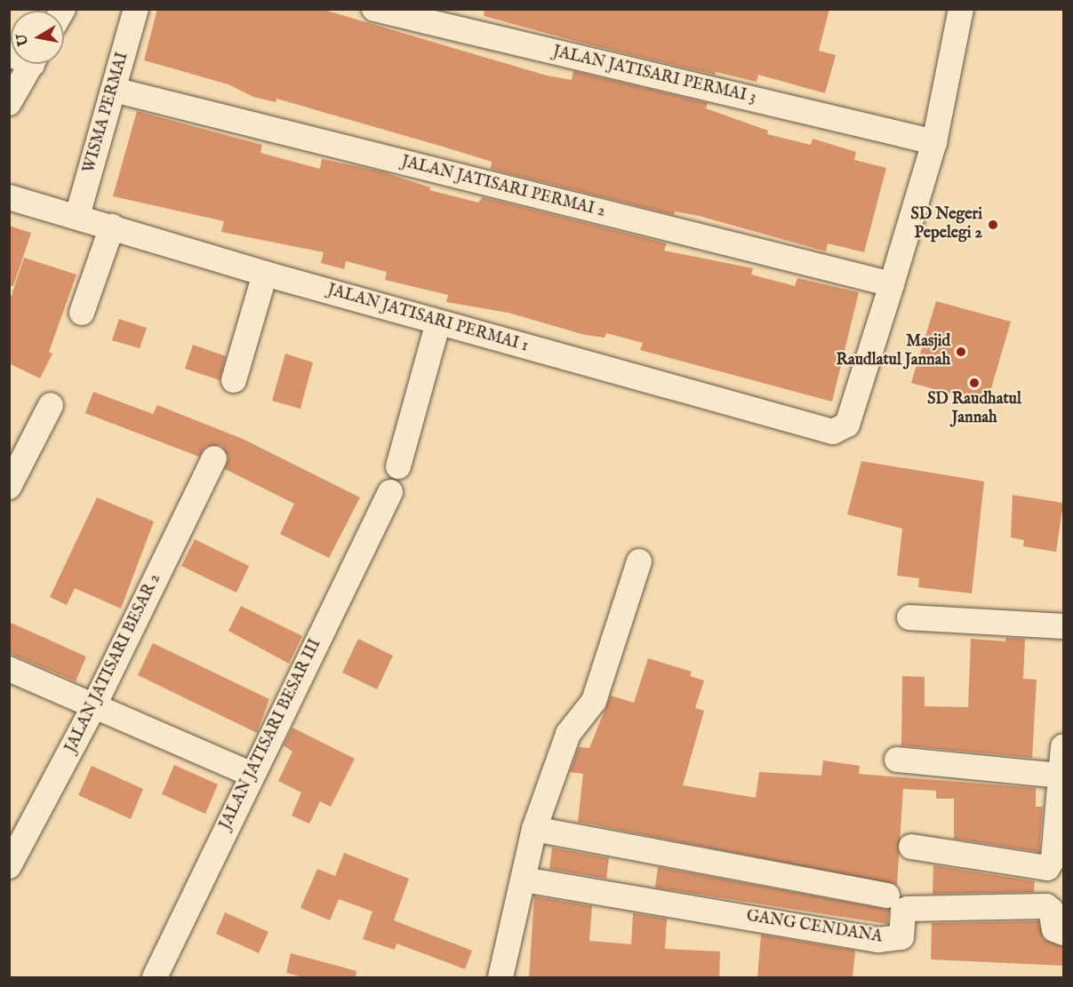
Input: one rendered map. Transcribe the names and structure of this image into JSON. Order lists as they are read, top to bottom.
{
  "streets": {
    "street": [
      "JALAN JATISARI PERMAI 3",
      "WISMA PERMAI",
      "JALAN JATISARI PERMAI 2",
      "JALAN JATISARI PERMAI 1",
      "JALAN JATISARI BESAR 2",
      "JALAN JATISARI BESAR III",
      "GANG CENDANA"
    ]
  },
  "crossings": [
    ["WISMA PERMAI", "JALAN JATISARI PERMAI 2"],
    ["WISMA PERMAI", "JALAN JATISARI PERMAI 1"],
    ["JALAN JATISARI PERMAI 2", "JALAN JATISARI PERMAI 1"]
  ],
  "places": ["SD Negeri Pepelegi 2", "Masjid Raudlatul Jannah", "SD Raudhatul Jannah"],
  "north": "left"
}
